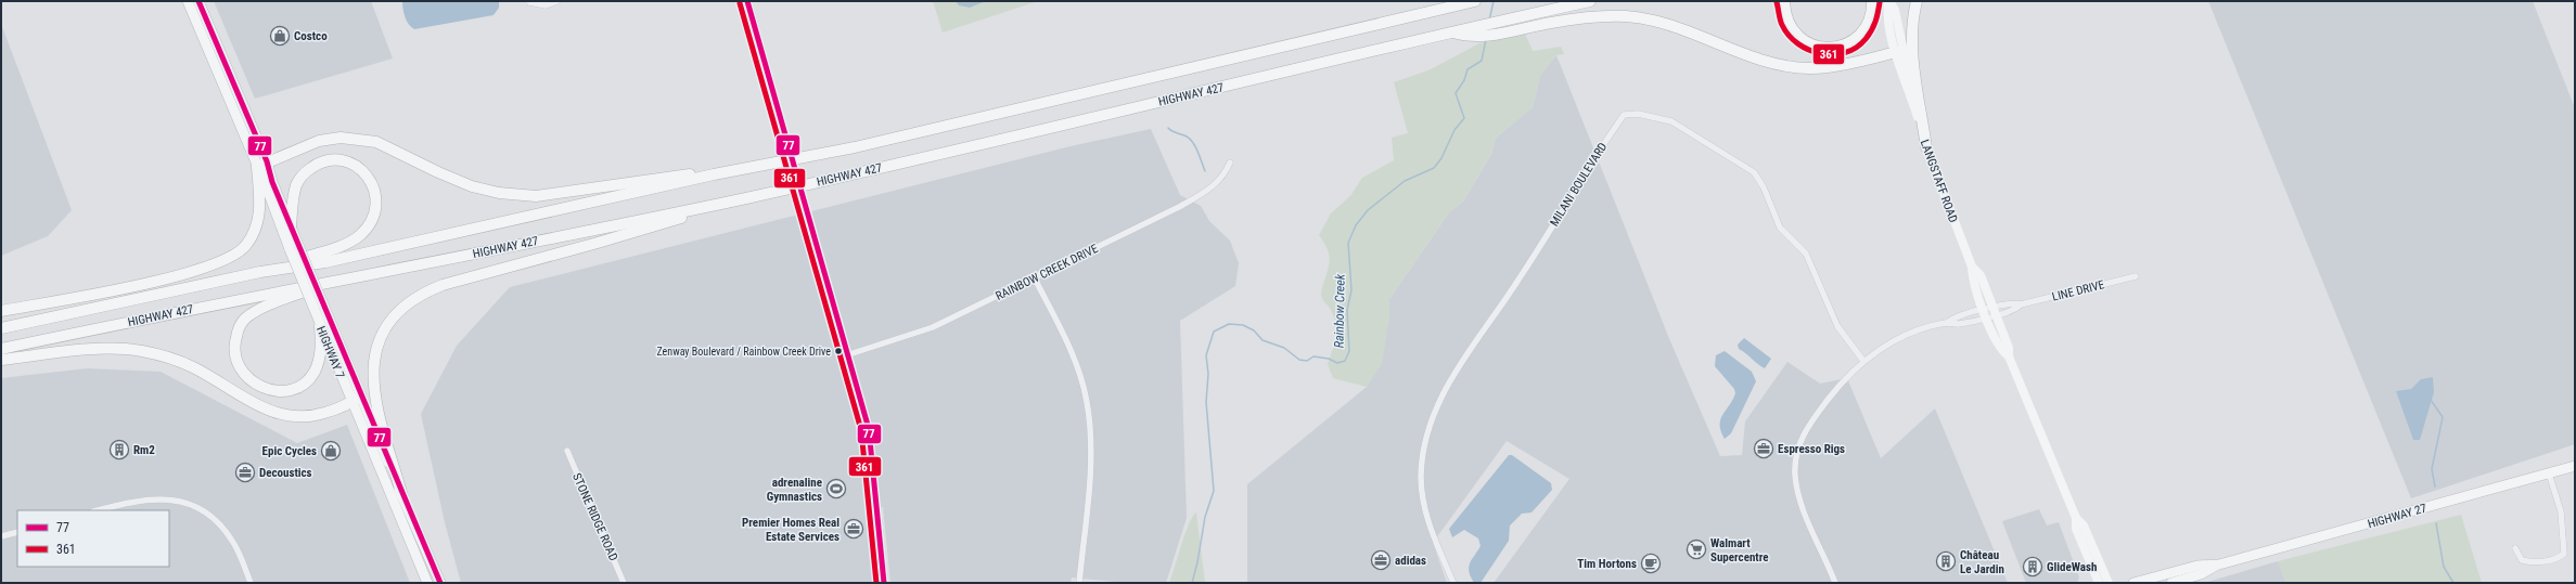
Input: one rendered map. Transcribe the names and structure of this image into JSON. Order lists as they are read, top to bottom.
{
  "streets": {
    "highway": ["HIGHWAY 427"],
    "main road": ["LANGSTAFF ROAD", "HIGHWAY 7", "HIGHWAY 27"],
    "street": [
      "MILANI BOULEVARD",
      "RAINBOW CREEK DRIVE",
      "LINE DRIVE",
      "STONE RIDGE ROAD"
    ]
  },
  "crossings": [
    ["LANGSTAFF ROAD", "LINE DRIVE"],
    ["MILANI BOULEVARD", "LINE DRIVE"]
  ],
  "water": ["Rainbow Creek"],
  "places": {
    "shop": ["Costco", "Epic Cycles"],
    "other": ["Zenway Boulevard / Rainbow Creek Drive"],
    "office": [
      "Espresso Rigs",
      "Decoustics",
      "Premier Homes Real Estate Services",
      "adidas"
    ],
    "building": ["Rm2", "Château Le Jardin", "GlideWash"],
    "sports": ["adrenaline Gymnastics"],
    "supermarket": ["Walmart Supercentre"],
    "cafe": ["Tim Hortons"]
  },
  "lines": ["transit line 77", "transit line 361"],
  "legend": ["77", "361"]
}
